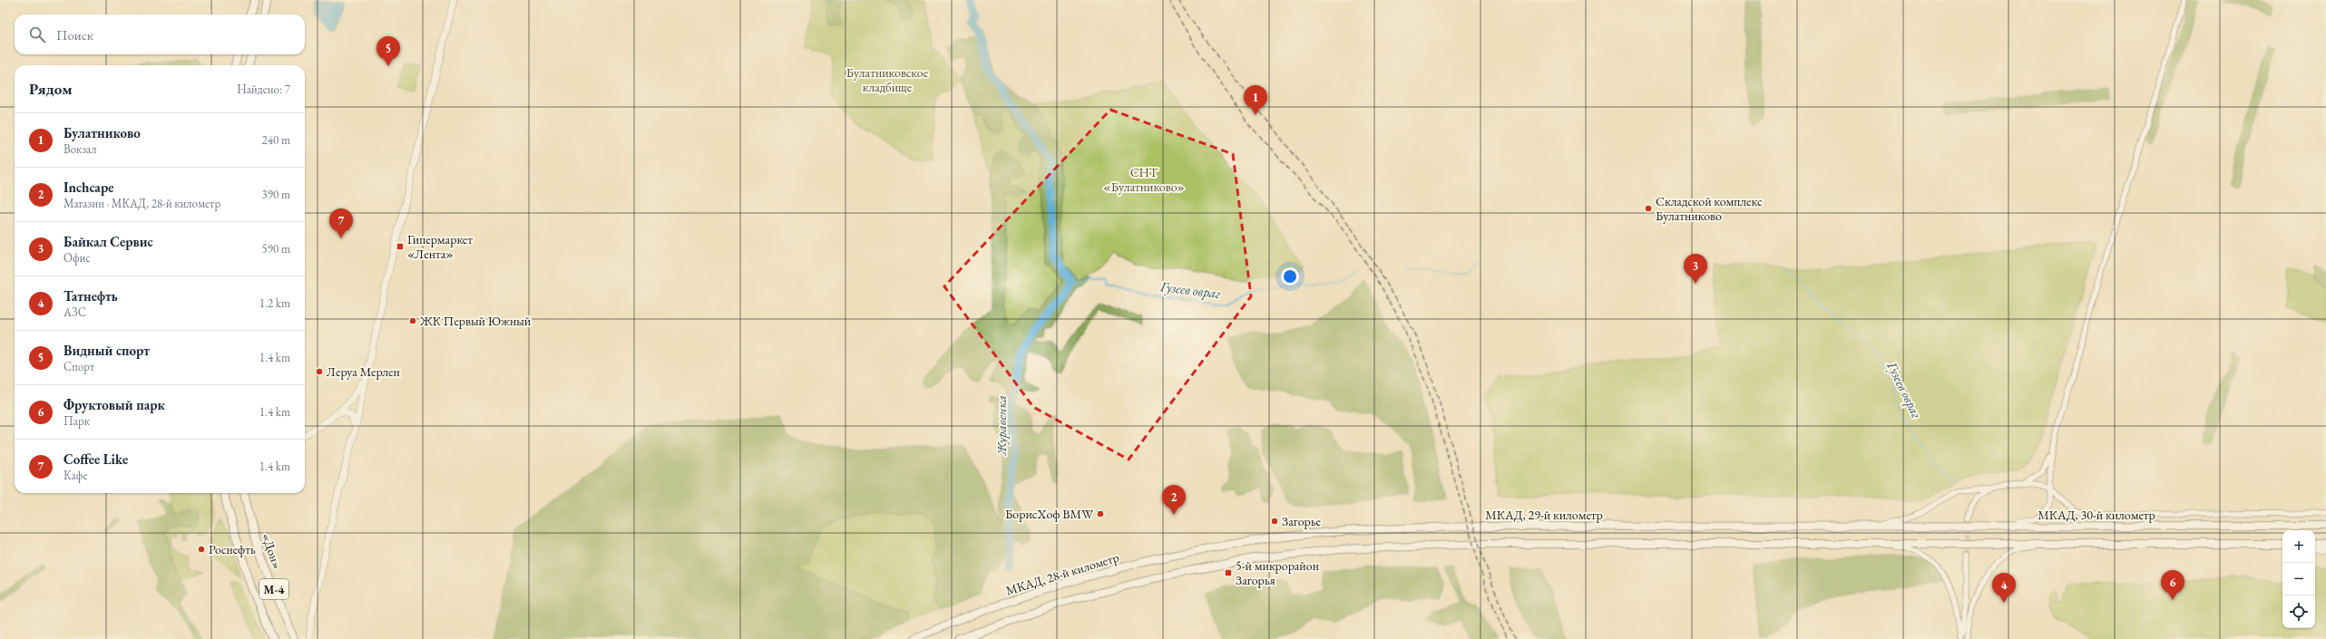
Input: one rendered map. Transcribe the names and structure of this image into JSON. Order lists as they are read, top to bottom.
{
  "streets": {
    "highway": [
      "МКАД, 29-й километр",
      "МКАД, 30-й километр",
      "«Дон»",
      "МКАД, 28-й километр",
      "М-4"
    ]
  },
  "crossings": [
    ["МКАД, 29-й километр", "МКАД, 30-й километр"],
    ["МКАД, 29-й километр", "МКАД, 28-й километр"]
  ],
  "water": ["Гузеев овраг", "Журавенка"],
  "parks": ["Булатниковское кладбище", "СНТ «Булатниково»"],
  "places": {
    "other": [
      "Складской комплекс Булатниково",
      "ЖК Первый Южный",
      "Леруа Мерлен",
      "БорисХоф BMW",
      "Загорье",
      "Роснефть"
    ],
    "transit": ["Гипермаркет «Лента»", "5-й микрорайон Загорья"]
  },
  "page": {
    "search": "Поиск",
    "pins": [
      "5",
      "1",
      "7",
      "3",
      "2",
      "6",
      "4"
    ],
    "heading": ["Рядом", "Найдено: 7"],
    "list": [
      {
        "mark": "1",
        "name": "Булатниково",
        "note": "Вокзал",
        "value": "240 m"
      },
      {
        "mark": "2",
        "name": "Inchcape",
        "note": "Магазин · МКАД, 28-й километр",
        "value": "390 m"
      },
      {
        "mark": "3",
        "name": "Байкал Сервис",
        "note": "Офис",
        "value": "590 m"
      },
      {
        "mark": "4",
        "name": "Татнефть",
        "note": "АЗС",
        "value": "1.2 km"
      },
      {
        "mark": "5",
        "name": "Видный спорт",
        "note": "Спорт",
        "value": "1.4 km"
      },
      {
        "mark": "6",
        "name": "Фруктовый парк",
        "note": "Парк",
        "value": "1.4 km"
      },
      {
        "mark": "7",
        "name": "Coffee Like",
        "note": "Кафе",
        "value": "1.4 km"
      }
    ],
    "map_buttons": ["+", "−"]
  }
}
